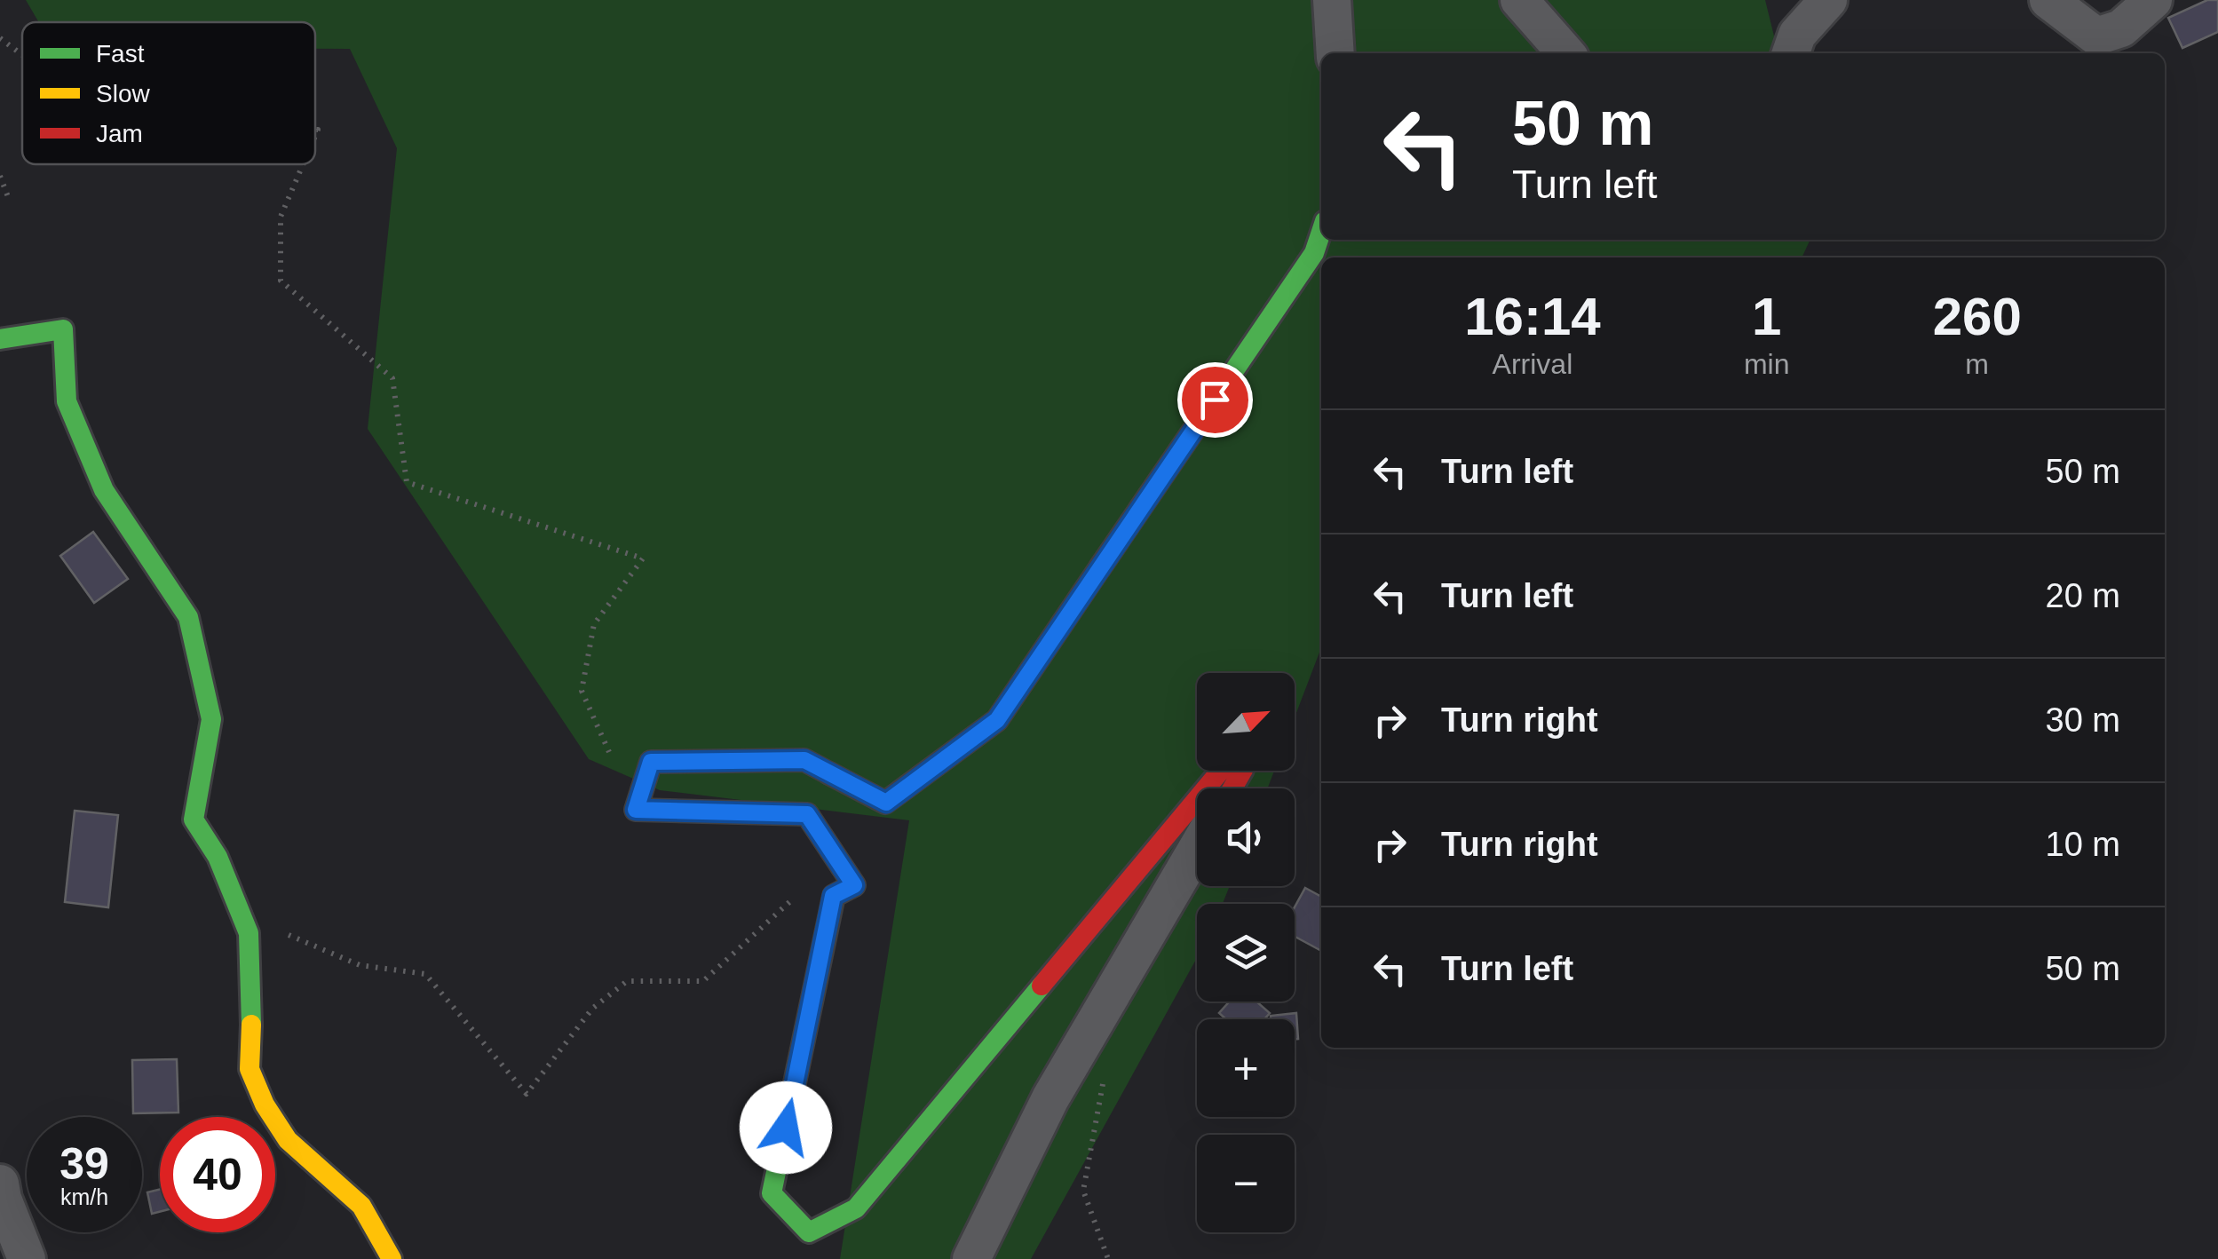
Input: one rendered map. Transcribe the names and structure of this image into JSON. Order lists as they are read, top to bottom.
{
  "legend": ["Fast", "Slow", "Jam"],
  "north": "top right",
  "page": {
    "turn": ["50 m", "Turn left"],
    "eta": [
      "16:14",
      "Arrival",
      "1",
      "min",
      "260",
      "m"
    ],
    "list": [
      {
        "name": "Turn left",
        "value": "50 m"
      },
      {
        "name": "Turn left",
        "value": "20 m"
      },
      {
        "name": "Turn right",
        "value": "30 m"
      },
      {
        "name": "Turn right",
        "value": "10 m"
      },
      {
        "name": "Turn left",
        "value": "50 m"
      }
    ],
    "map_buttons": ["+", "−"],
    "speed": "39 km/h",
    "limit": "40"
  }
}
